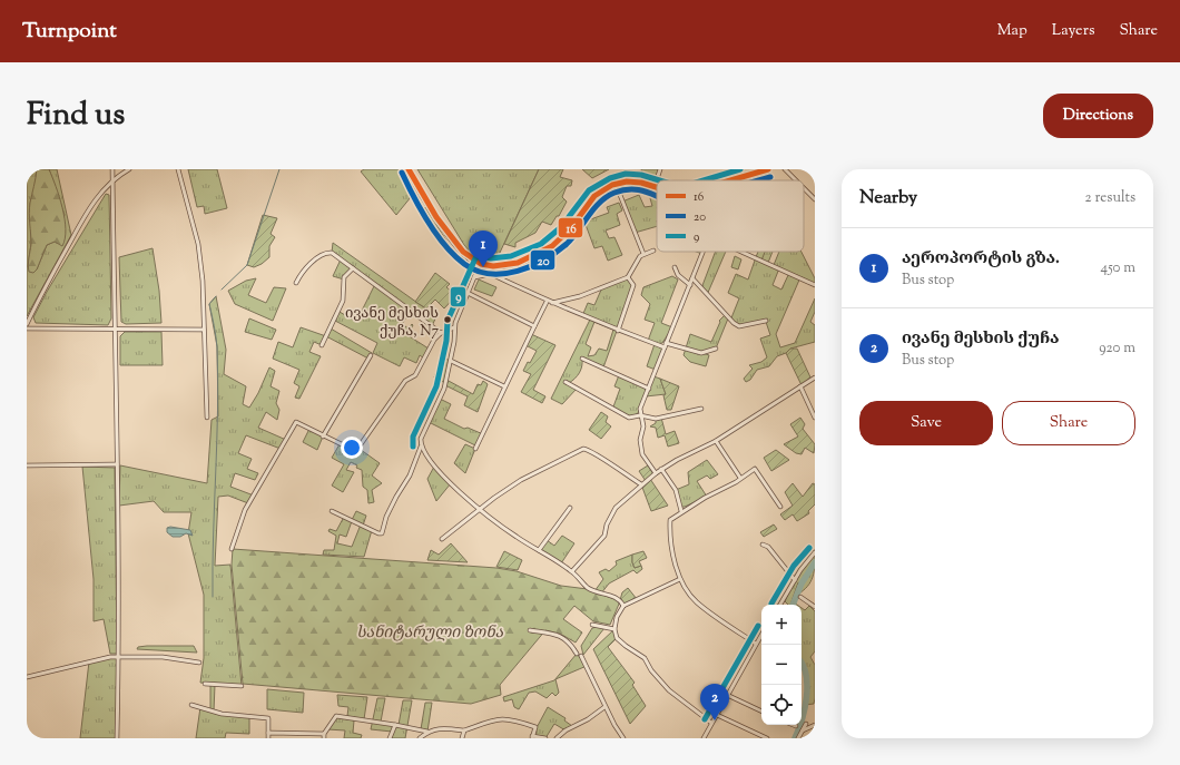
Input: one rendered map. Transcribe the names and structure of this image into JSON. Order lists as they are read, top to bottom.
{
  "parks": ["სანიტარული ზონა"],
  "places": ["ივანე მესხის ქუჩა, N7"],
  "lines": ["transit line 16", "transit line 9", "transit line 20"],
  "legend": ["16", "20", "9"],
  "page": {
    "header": "Turnpoint",
    "nav": ["Map", "Layers", "Share"],
    "title": "Find us",
    "buttons": [
      "Directions",
      ["Save", "Share"]
    ],
    "heading": ["Nearby", "2 results"],
    "list": [
      {
        "mark": "1",
        "name": "აეროპორტის გზა.",
        "note": "Bus stop",
        "value": "450 m"
      },
      {
        "mark": "2",
        "name": "ივანე მესხის ქუჩა",
        "note": "Bus stop",
        "value": "920 m"
      }
    ],
    "pins": ["1", "2"],
    "map_buttons": ["+", "−"]
  }
}
